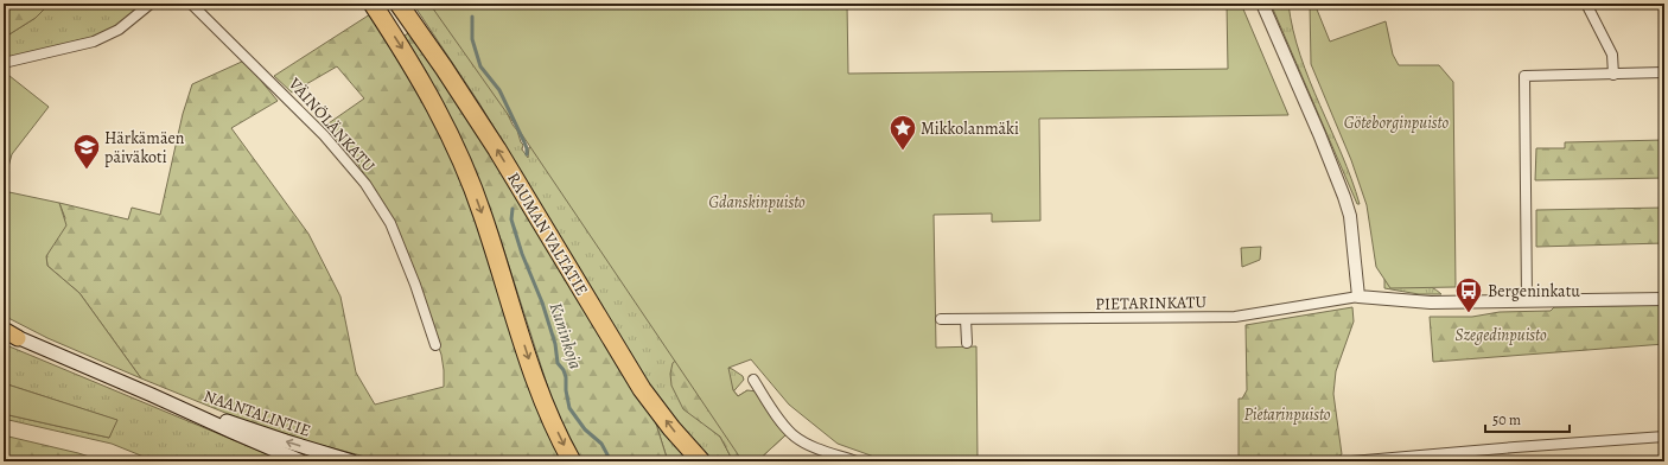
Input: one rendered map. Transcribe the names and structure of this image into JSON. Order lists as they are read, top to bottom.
{
  "streets": {
    "highway": ["RAUMAN VALTATIE"],
    "main road": ["NAANTALINTIE"],
    "street": ["VÄINÖLÄNKATU", "PIETARINKATU"]
  },
  "water": ["Kuninkoja"],
  "parks": [
    "Göteborginpuisto",
    "Gdanskinpuisto",
    "Szegedinpuisto",
    "Pietarinpuisto"
  ],
  "places": {
    "place": ["Mikkolanmäki"],
    "school or university": ["Härkämäen päiväkoti"],
    "bus stop": ["Bergeninkatu"]
  },
  "scale_bar": "50 m"
}
